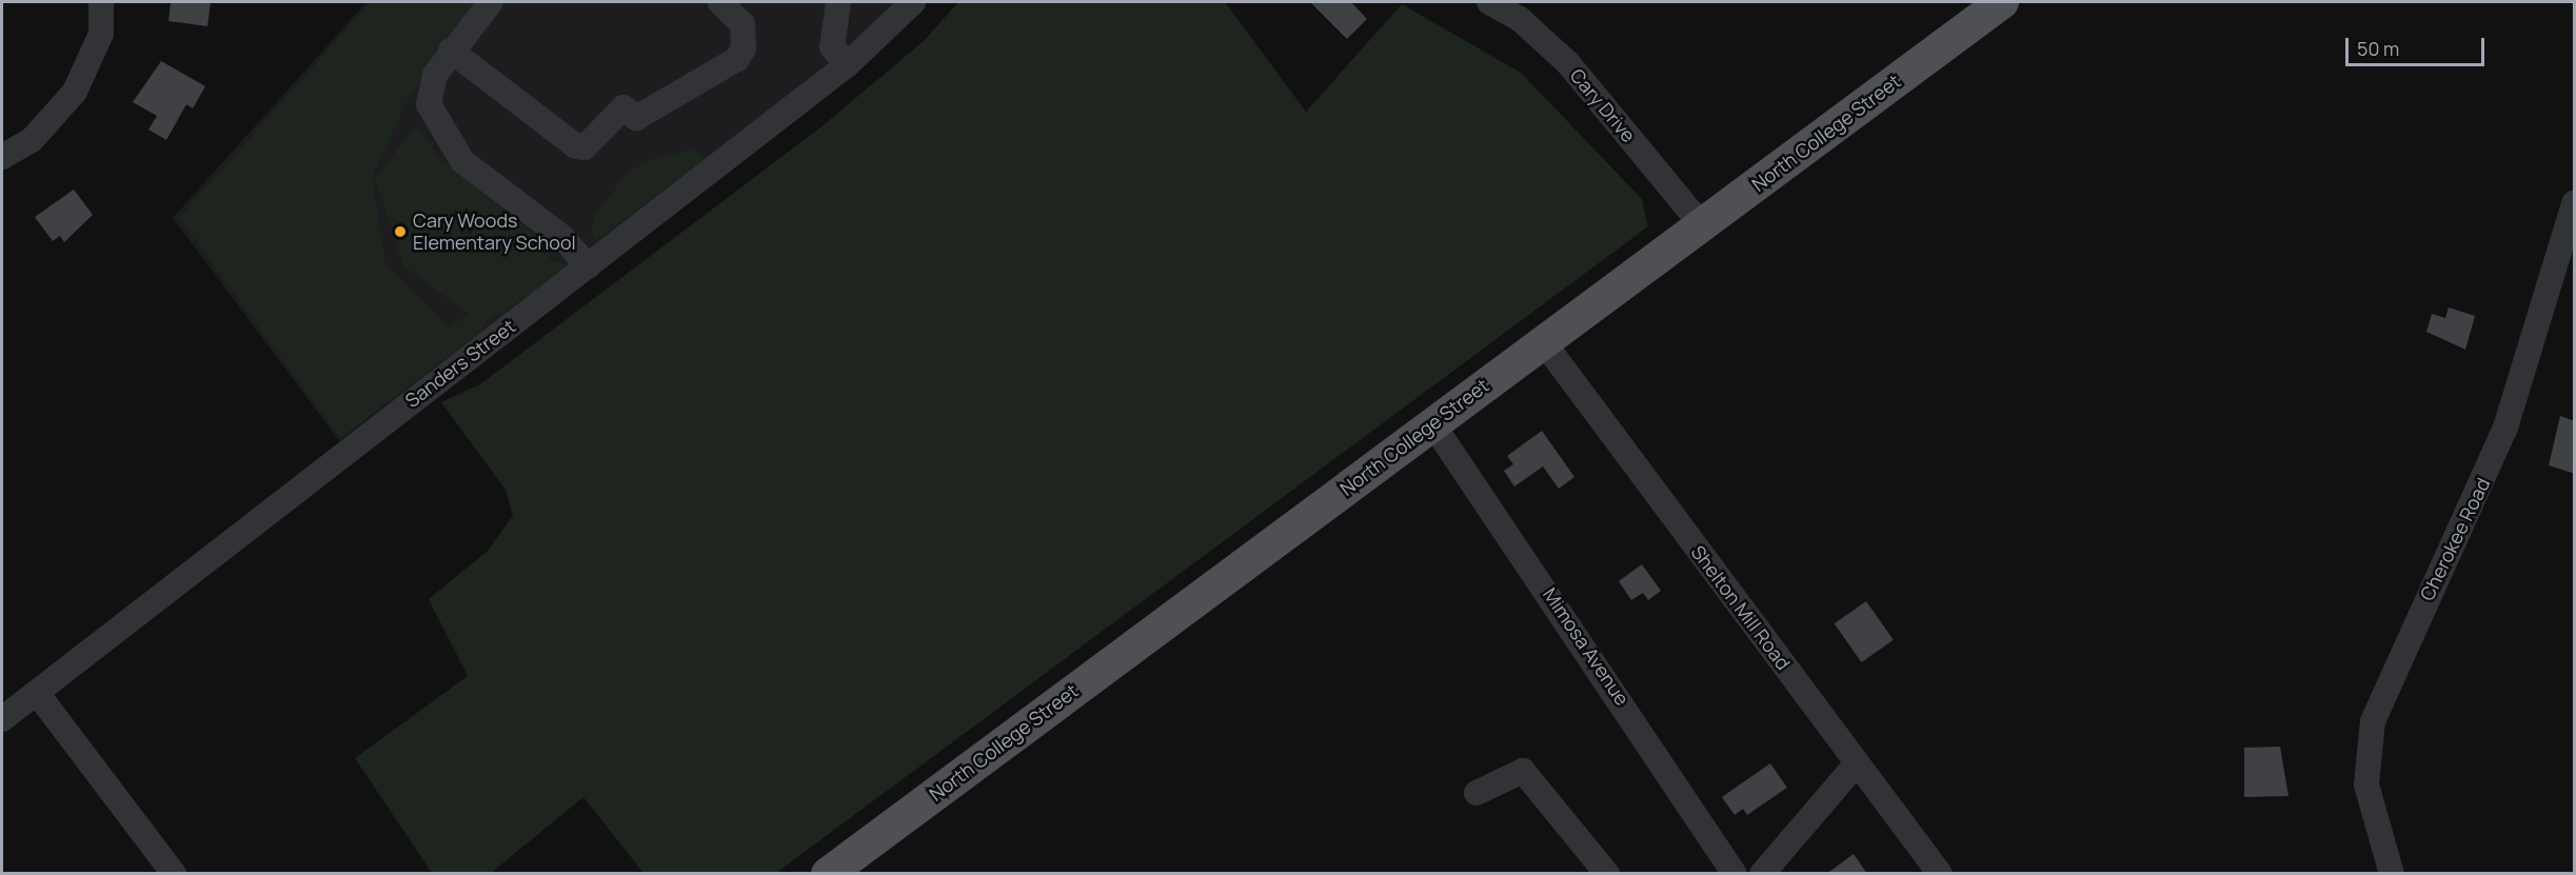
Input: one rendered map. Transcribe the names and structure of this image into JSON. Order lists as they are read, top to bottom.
{
  "streets": {
    "main road": ["North College Street"],
    "street": [
      "Cary Drive",
      "Sanders Street",
      "Cherokee Road",
      "Shelton Mill Road",
      "Mimosa Avenue"
    ]
  },
  "crossings": [
    ["Cary Drive", "North College Street"],
    ["North College Street", "Shelton Mill Road"],
    ["North College Street", "Mimosa Avenue"]
  ],
  "places": ["Cary Woods Elementary School"],
  "scale_bar": "50 m"
}
